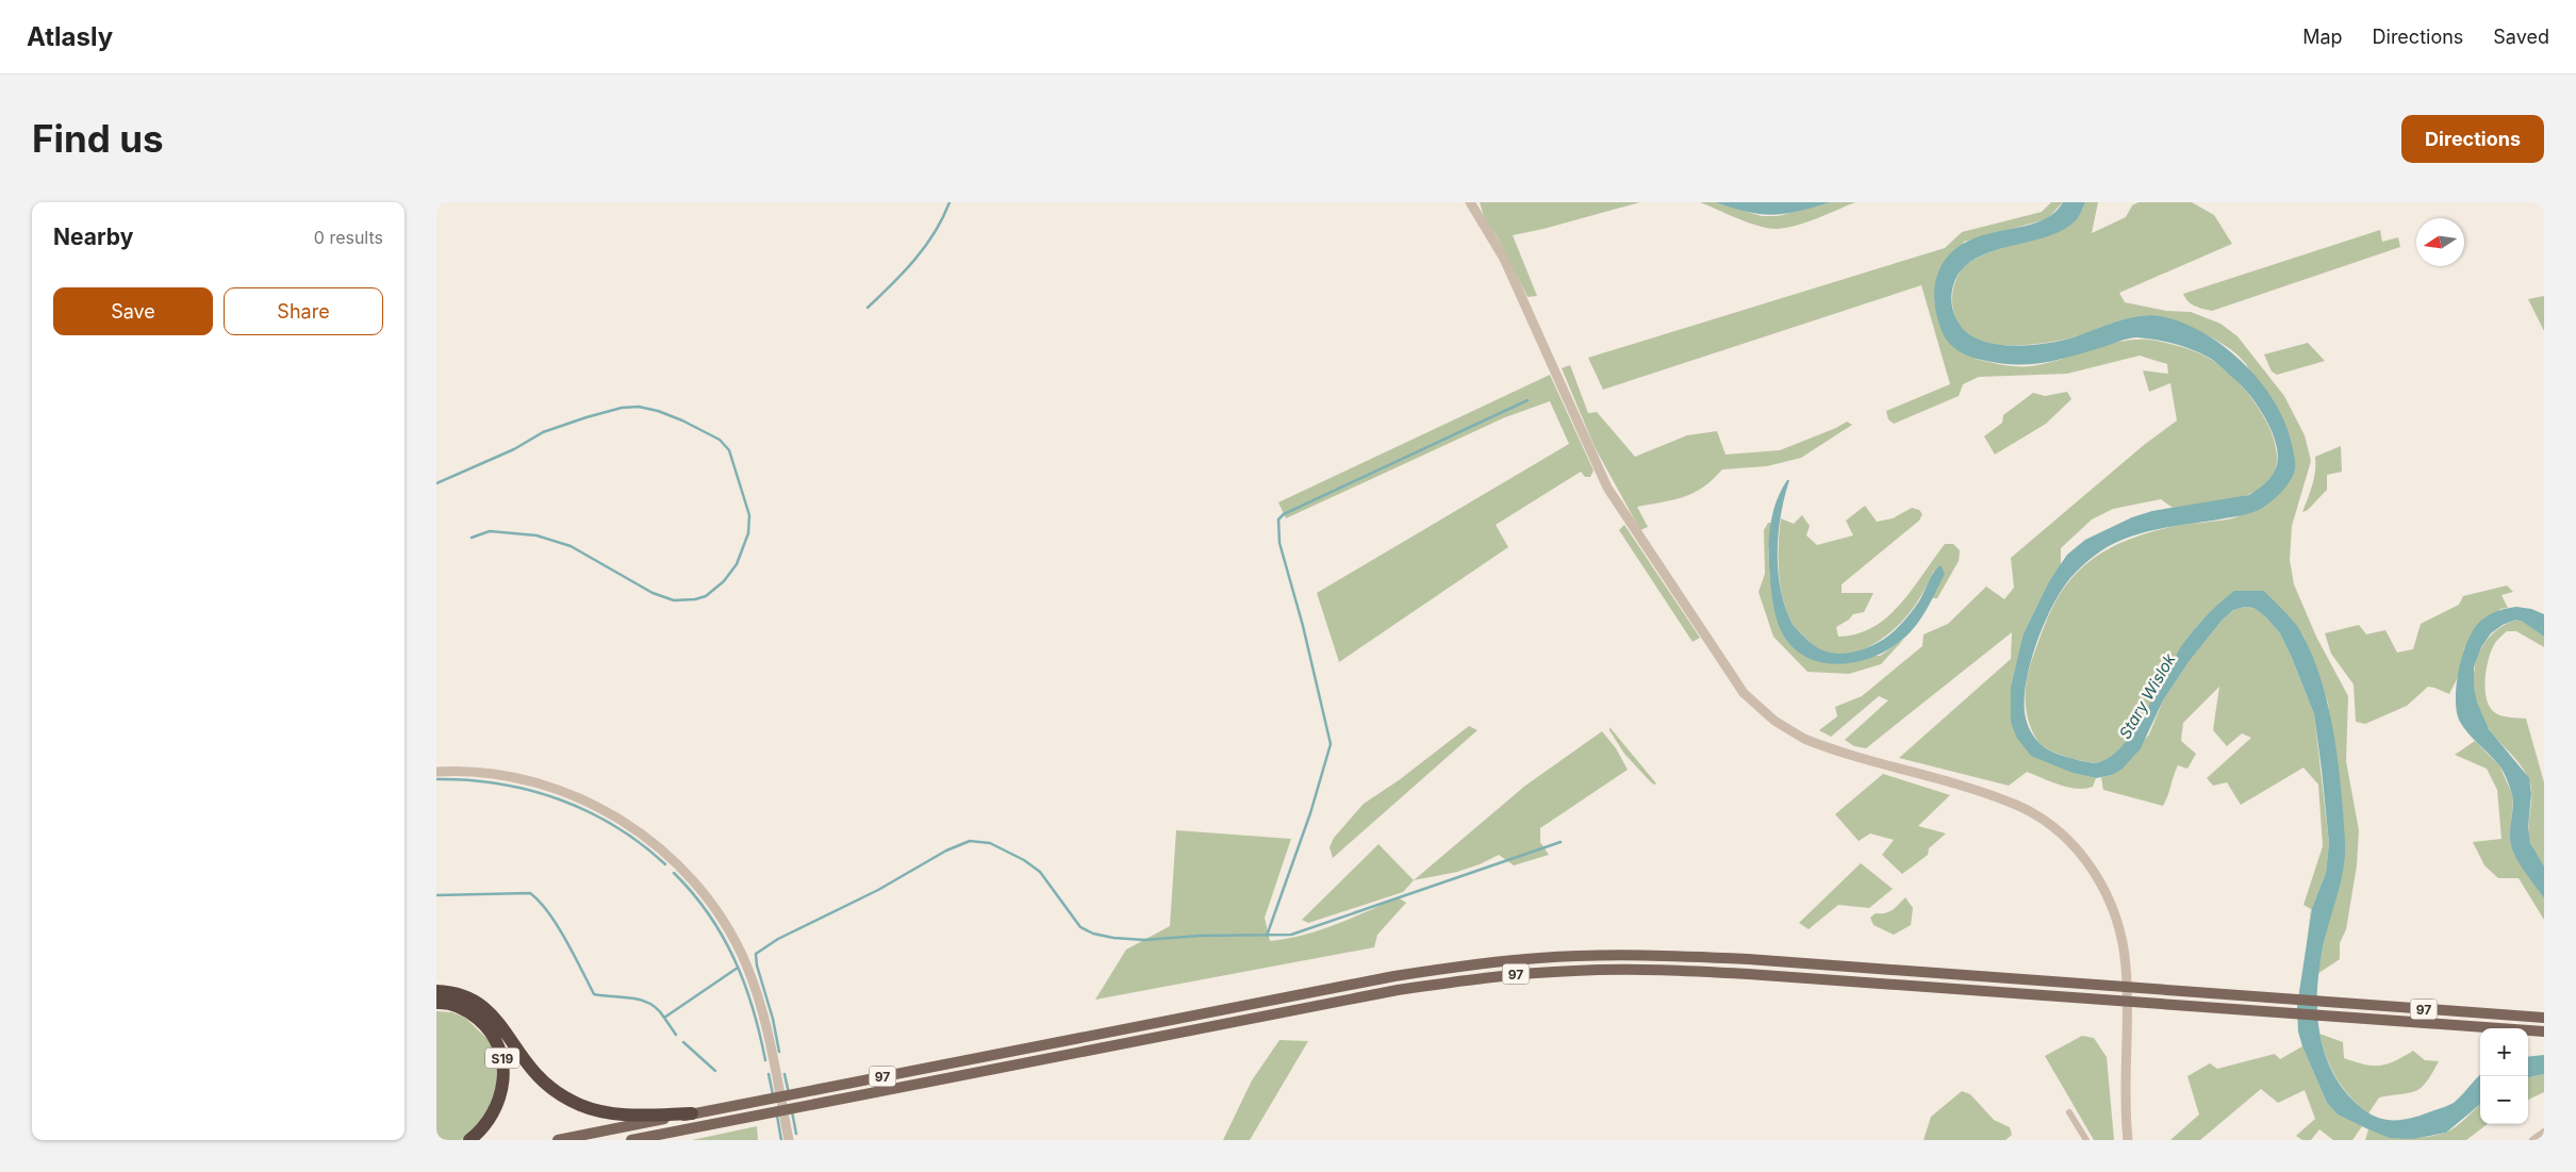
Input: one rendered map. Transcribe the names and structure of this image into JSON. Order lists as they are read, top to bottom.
{
  "streets": {
    "highway": ["S19"],
    "main road": ["97"]
  },
  "water": ["Stary Wislok"],
  "north": "left",
  "page": {
    "header": "Atlasly",
    "nav": ["Map", "Directions", "Saved"],
    "buttons": [
      "Directions",
      ["Save", "Share"]
    ],
    "title": "Find us",
    "heading": ["Nearby", "0 results"],
    "map_buttons": ["+", "−"]
  }
}
